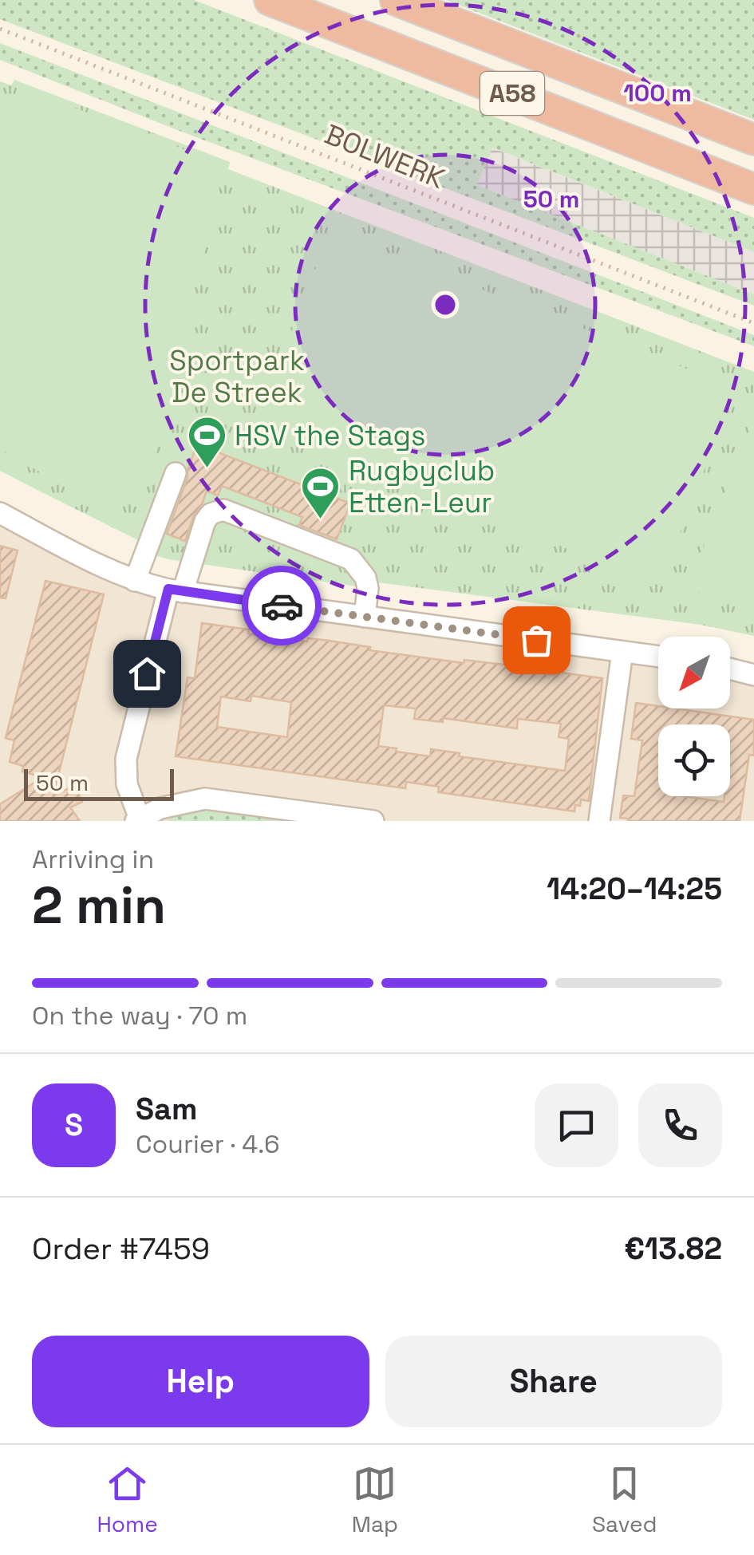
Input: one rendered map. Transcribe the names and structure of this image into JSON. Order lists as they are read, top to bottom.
{
  "streets": {
    "highway": ["A58"],
    "path": ["BOLWERK"]
  },
  "parks": ["Sportpark De Streek"],
  "places": {
    "sports": ["HSV the Stags", "Rugbyclub Etten-Leur"]
  },
  "scale_bar": "50 m",
  "north": "bottom left",
  "page": {
    "scale": "50 m",
    "heading": ["2 min", "Arriving in", "14:20–14:25"],
    "panel": [
      "Sam",
      "Courier · 4.6",
      "Order #7459",
      "€13.82"
    ],
    "bar": "On the way · 70 m",
    "round": "S",
    "buttons": ["Help", "Share"],
    "tabs": ["Home", "Map", "Saved"]
  },
  "rings": ["100 m", "50 m"]
}
